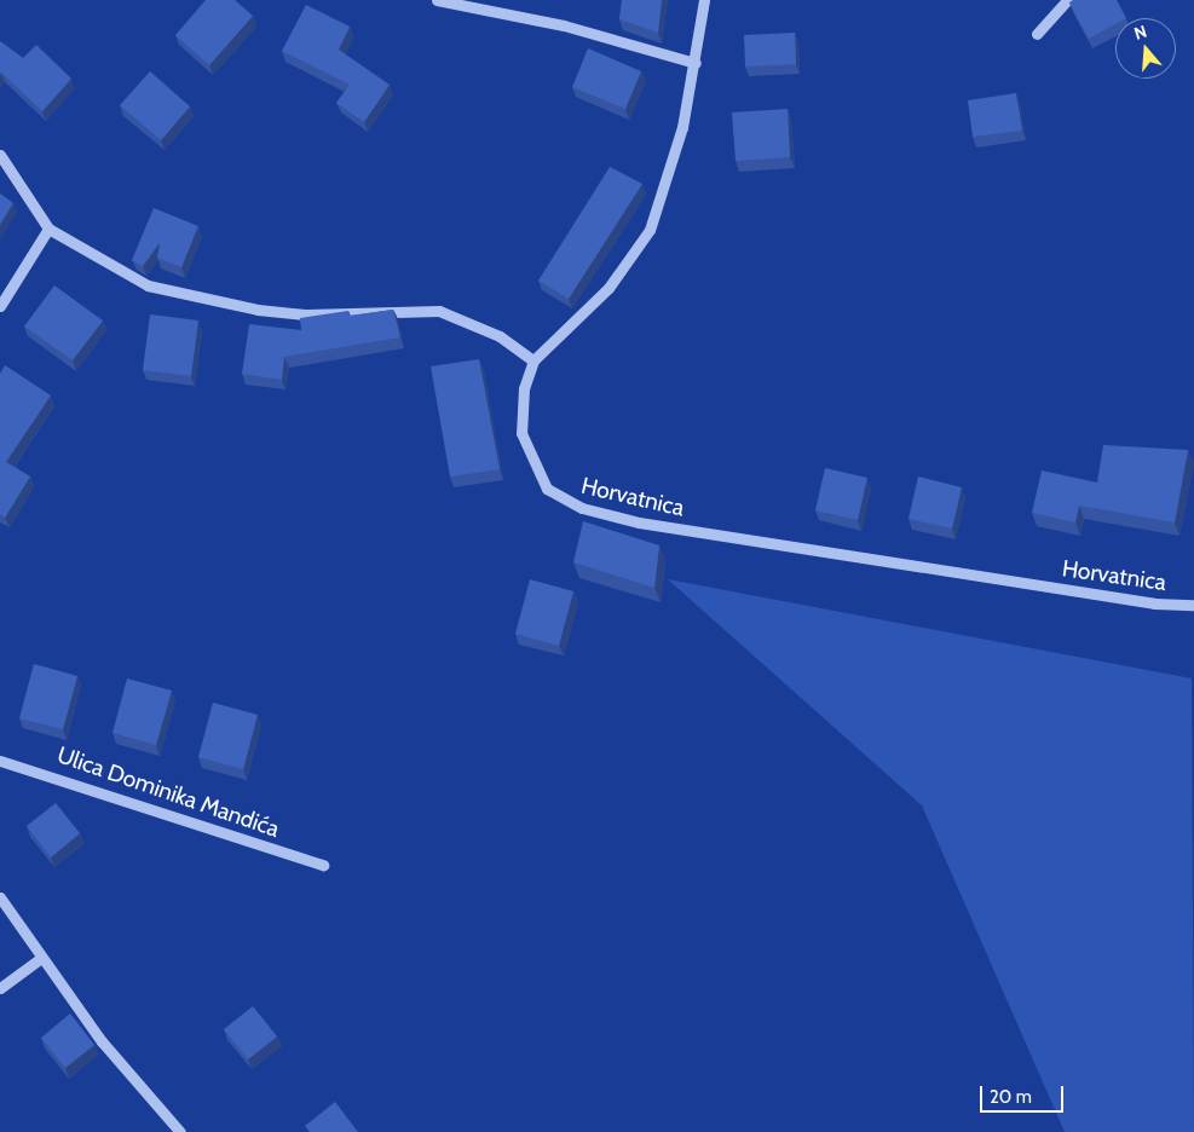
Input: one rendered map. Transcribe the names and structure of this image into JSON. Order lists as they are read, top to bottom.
{
  "streets": {
    "street": ["Horvatnica", "Ulica Dominika Mandića"]
  },
  "scale_bar": "20 m",
  "north": "top"
}
